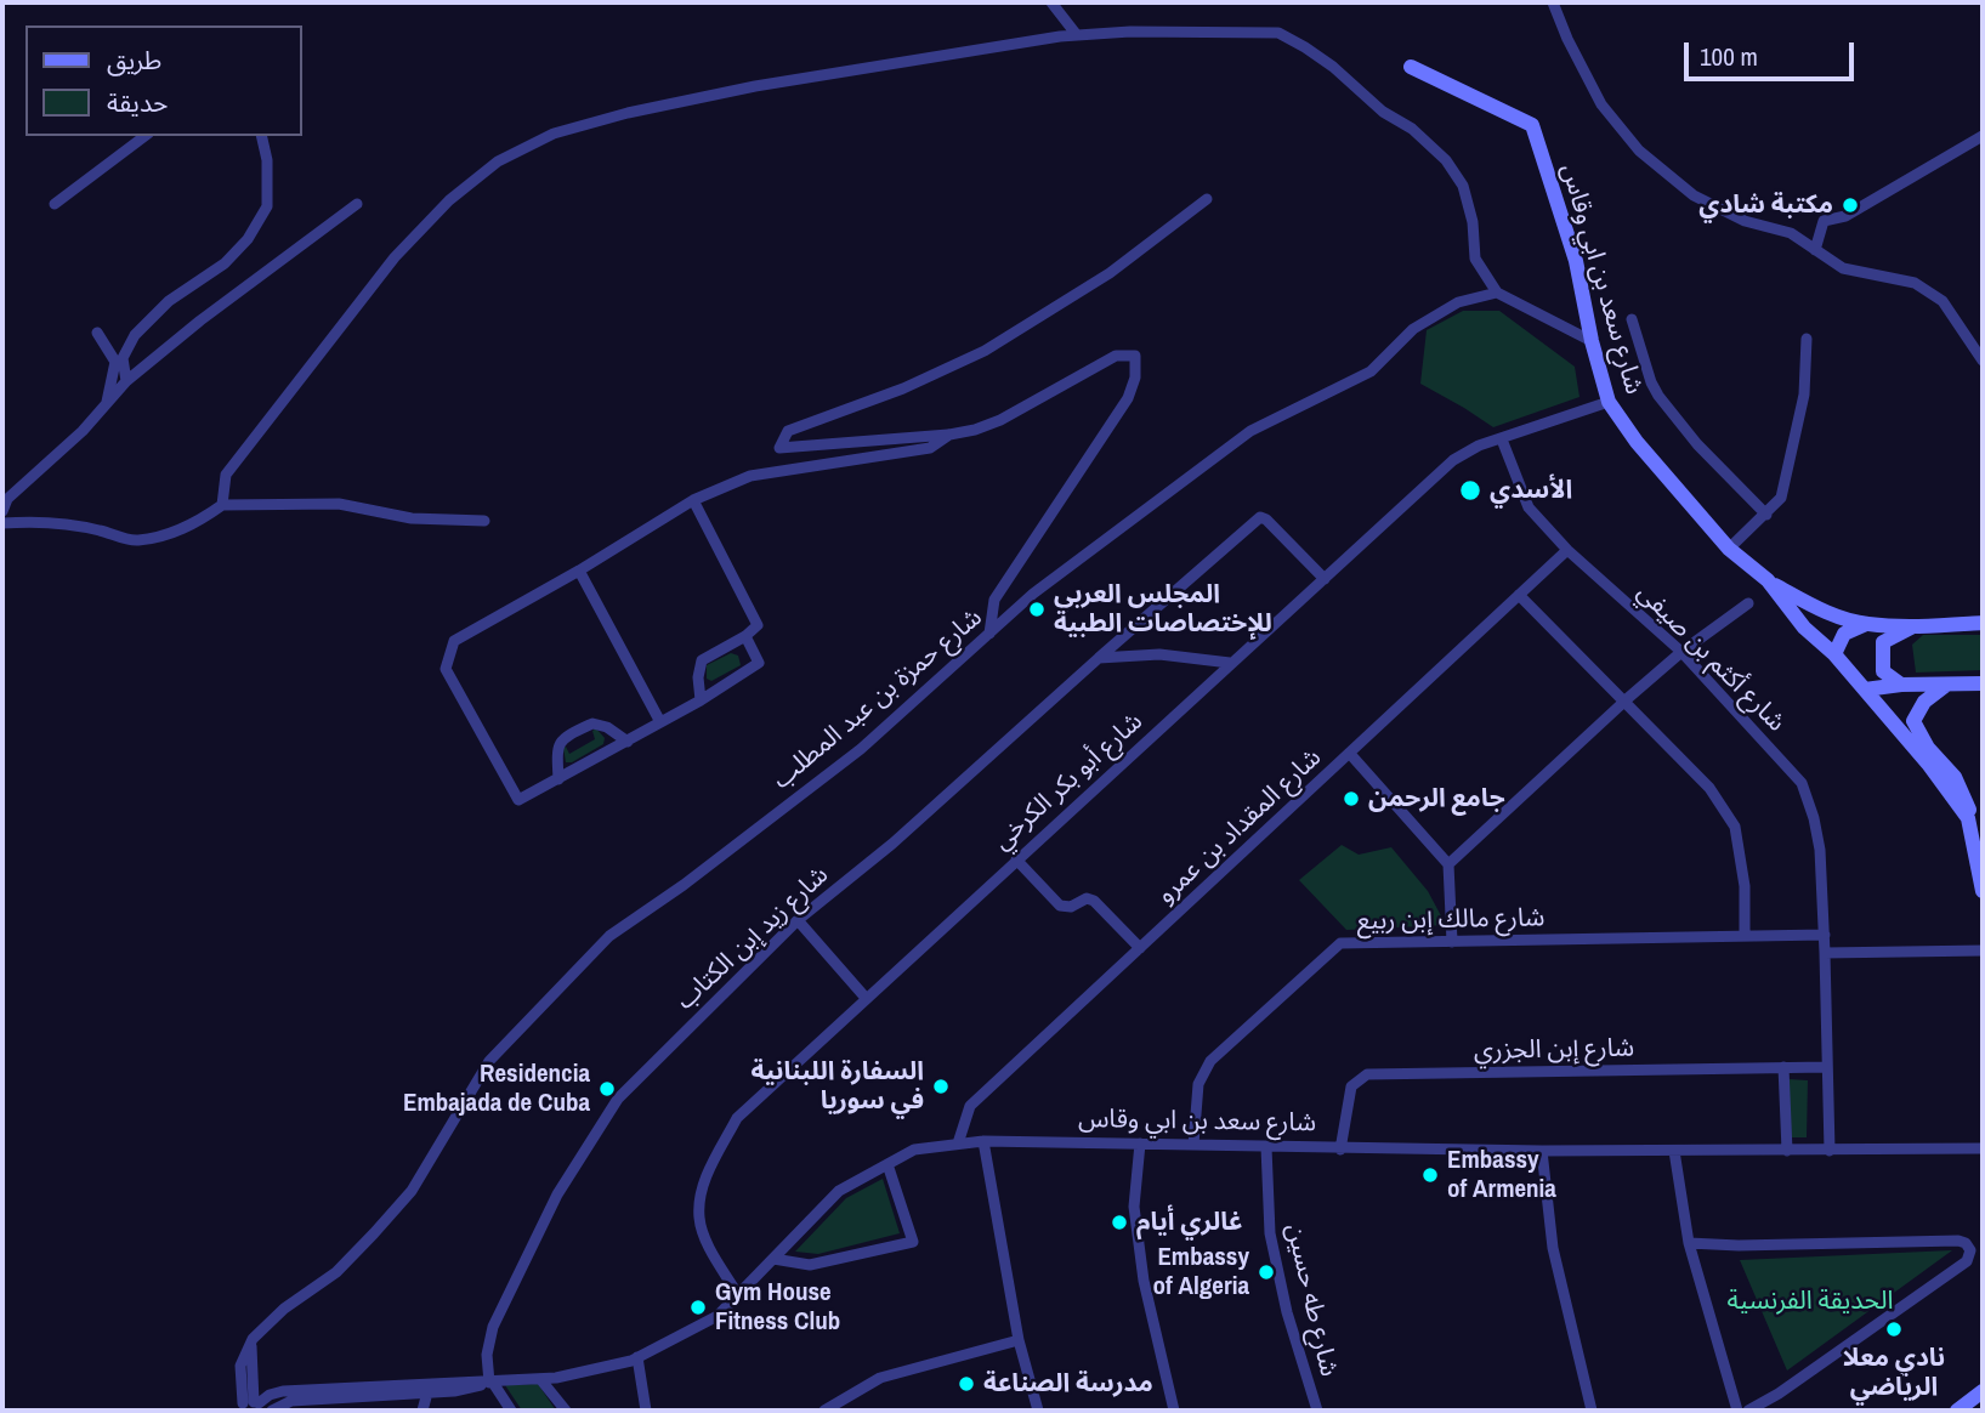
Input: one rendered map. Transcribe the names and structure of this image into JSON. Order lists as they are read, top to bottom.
{
  "streets": {
    "street": [
      "شارع سعد بن ابي وقاس",
      "شارع أكثم بن صيفي",
      "شارع حمزة بن عبد المطلب",
      "شارع أبو بكر الكرخي",
      "شارع المقداد بن عمرو",
      "شارع مالك إبن ربيع",
      "شارع زيد إبن الكتاب",
      "شارع إبن الجزري",
      "شارع طه حسين"
    ]
  },
  "crossings": [
    ["شارع سعد بن ابي وقاس", "شارع أكثم بن صيفي"],
    ["شارع سعد بن ابي وقاس", "شارع حمزة بن عبد المطلب"],
    ["شارع سعد بن ابي وقاس", "شارع أبو بكر الكرخي"],
    ["شارع سعد بن ابي وقاس", "شارع المقداد بن عمرو"],
    ["شارع سعد بن ابي وقاس", "شارع مالك إبن ربيع"],
    ["شارع سعد بن ابي وقاس", "شارع زيد إبن الكتاب"],
    ["شارع سعد بن ابي وقاس", "شارع إبن الجزري"],
    ["شارع سعد بن ابي وقاس", "شارع طه حسين"],
    ["شارع أكثم بن صيفي", "شارع أبو بكر الكرخي"],
    ["شارع أكثم بن صيفي", "شارع المقداد بن عمرو"],
    ["شارع أكثم بن صيفي", "شارع مالك إبن ربيع"],
    ["شارع أكثم بن صيفي", "شارع إبن الجزري"],
    ["شارع أبو بكر الكرخي", "شارع زيد إبن الكتاب"]
  ],
  "parks": ["الحديقة الفرنسية"],
  "places": [
    "مكتبة شادي",
    "الأسدي",
    "المجلس العربي للإختصاصات الطبية",
    "جامع الرحمن",
    "السفارة اللبنانية في سوريا",
    "Residencia Embajada de Cuba",
    "Embassy of Armenia",
    "غالري أيام",
    "Embassy of Algeria",
    "Gym House Fitness Club",
    "نادي معلا الرياضي",
    "مدرسة الصناعة"
  ],
  "legend": ["طريق", "حديقة"],
  "scale_bar": "100 m"
}
